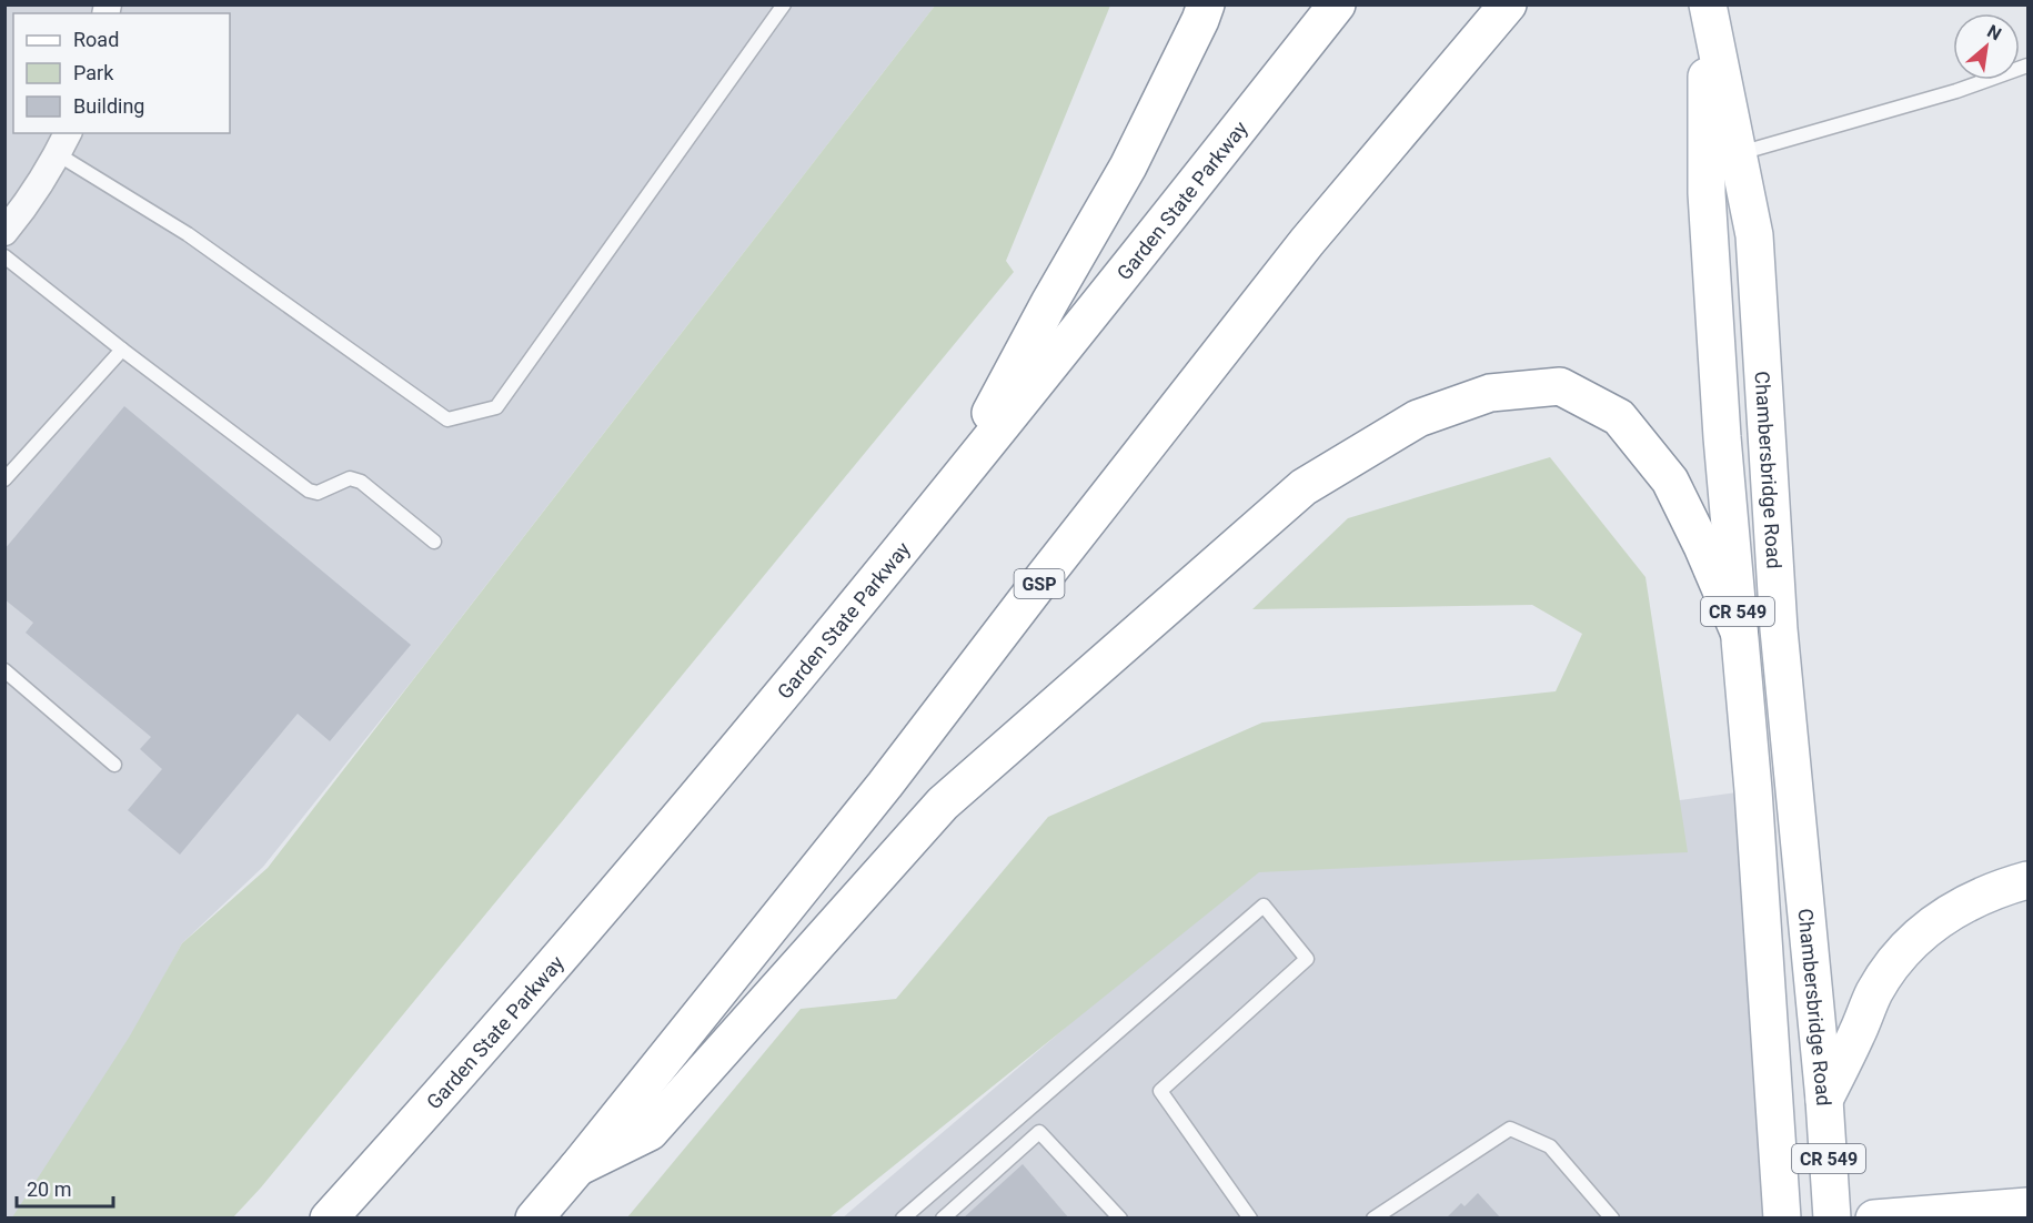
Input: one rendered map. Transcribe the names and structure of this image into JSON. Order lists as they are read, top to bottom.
{
  "streets": {
    "main road": [
      "Garden State Parkway",
      "Chambersbridge Road",
      "GSP",
      "CR 549"
    ]
  },
  "legend": ["Road", "Park", "Building"],
  "scale_bar": "20 m",
  "north": "top right"
}
